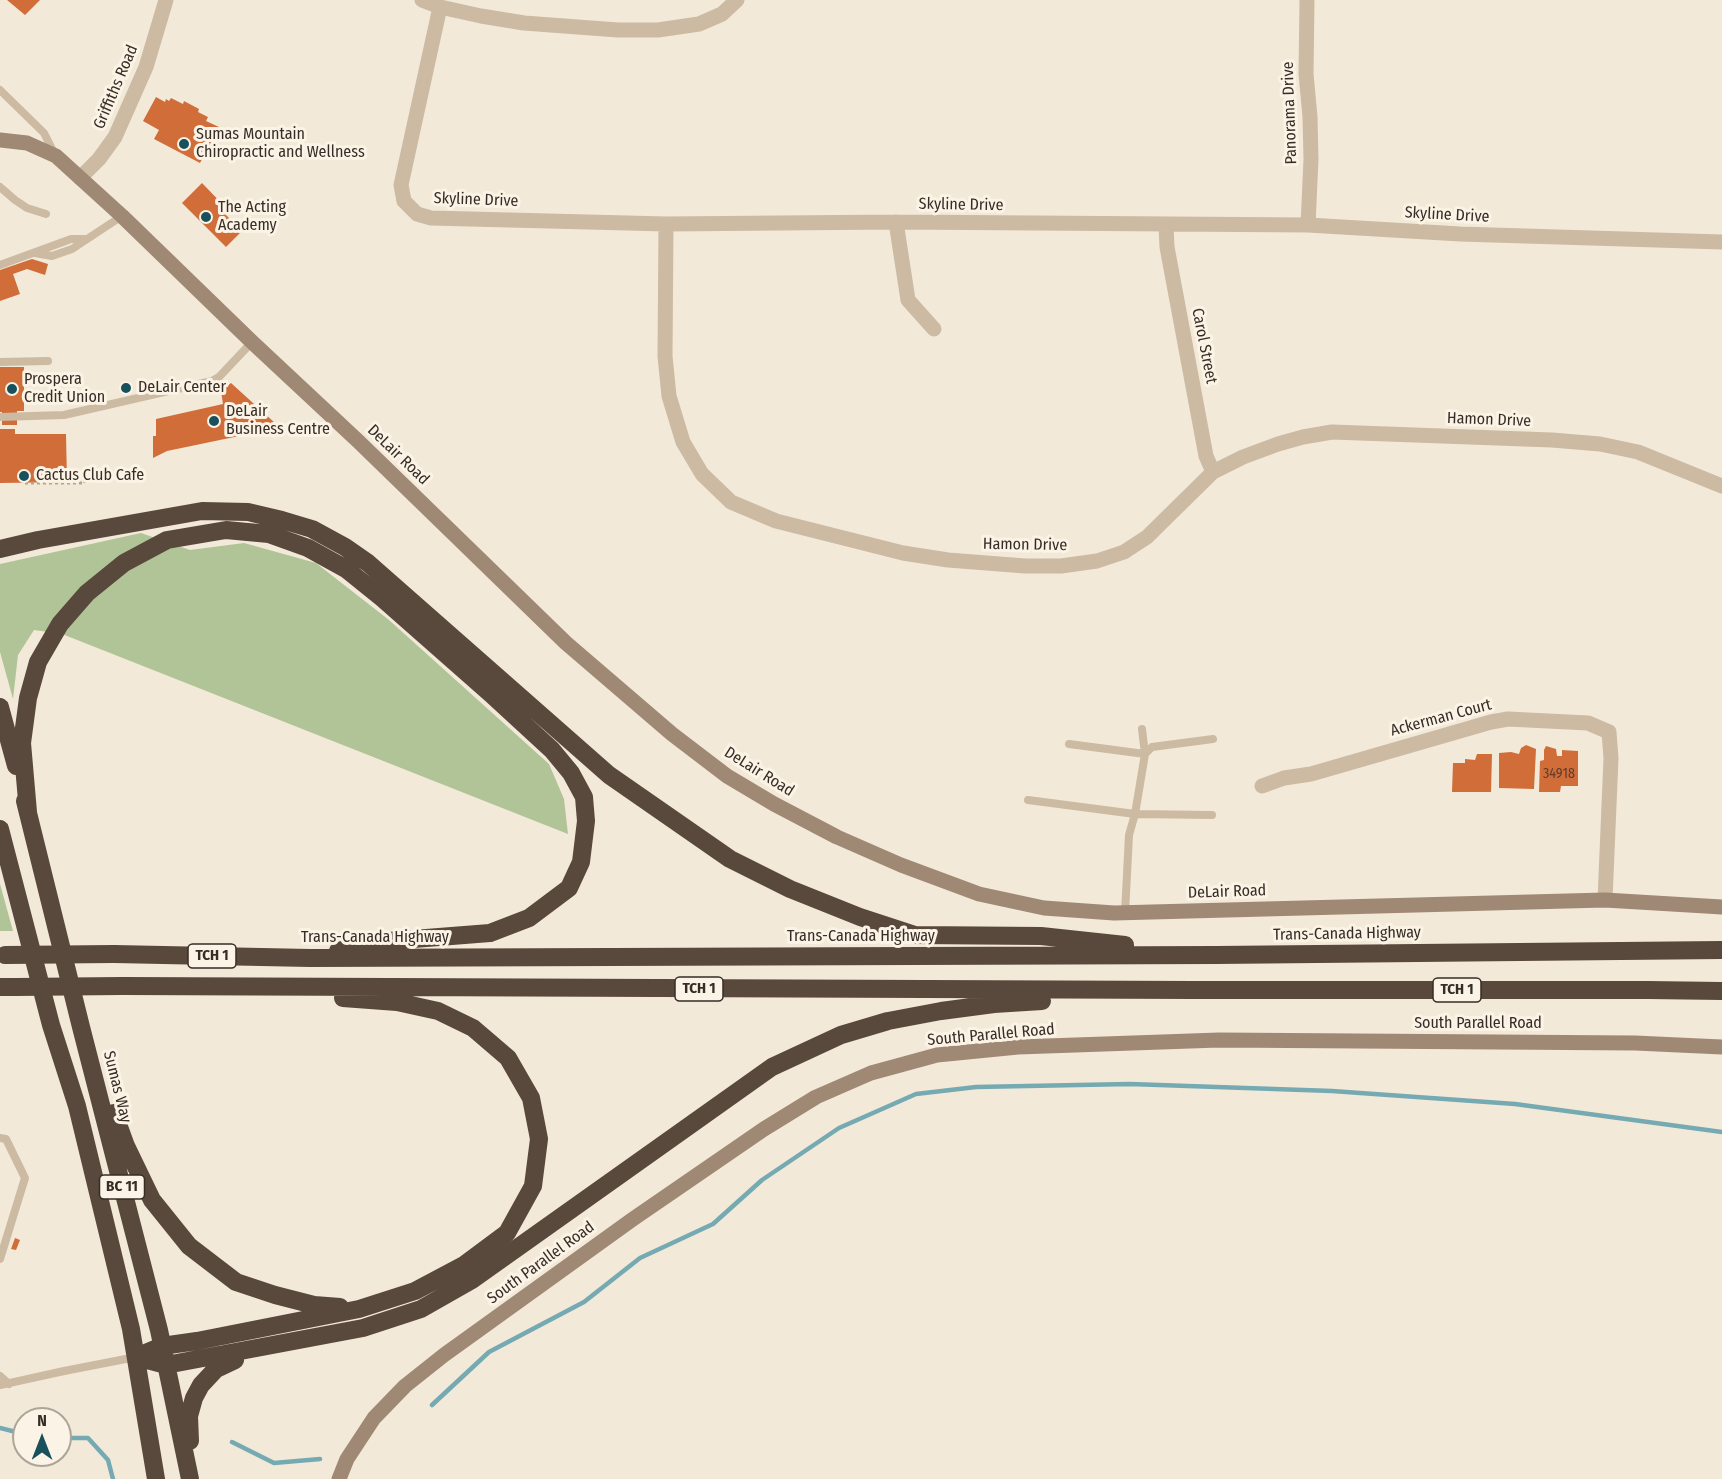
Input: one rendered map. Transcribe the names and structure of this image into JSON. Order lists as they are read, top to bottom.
{
  "streets": {
    "highway": [
      "Trans-Canada Highway",
      "TCH 1",
      "Sumas Way",
      "BC 11"
    ],
    "street": [
      "Griffiths Road",
      "Panorama Drive",
      "Skyline Drive",
      "Carol Street",
      "Hamon Drive",
      "DeLair Road",
      "Ackerman Court",
      "South Parallel Road"
    ]
  },
  "crossings": [
    ["Griffiths Road", "DeLair Road"],
    ["Panorama Drive", "Skyline Drive"],
    ["Skyline Drive", "Carol Street"],
    ["Skyline Drive", "Hamon Drive"],
    ["Carol Street", "Hamon Drive"],
    ["DeLair Road", "Ackerman Court"]
  ],
  "places": [
    "Sumas Mountain Chiropractic and Wellness",
    "The Acting Academy",
    "DeLair Center",
    "Prospera Credit Union",
    "DeLair Business Centre",
    "Cactus Club Cafe"
  ],
  "house_numbers": ["34918"],
  "north": "top"
}
